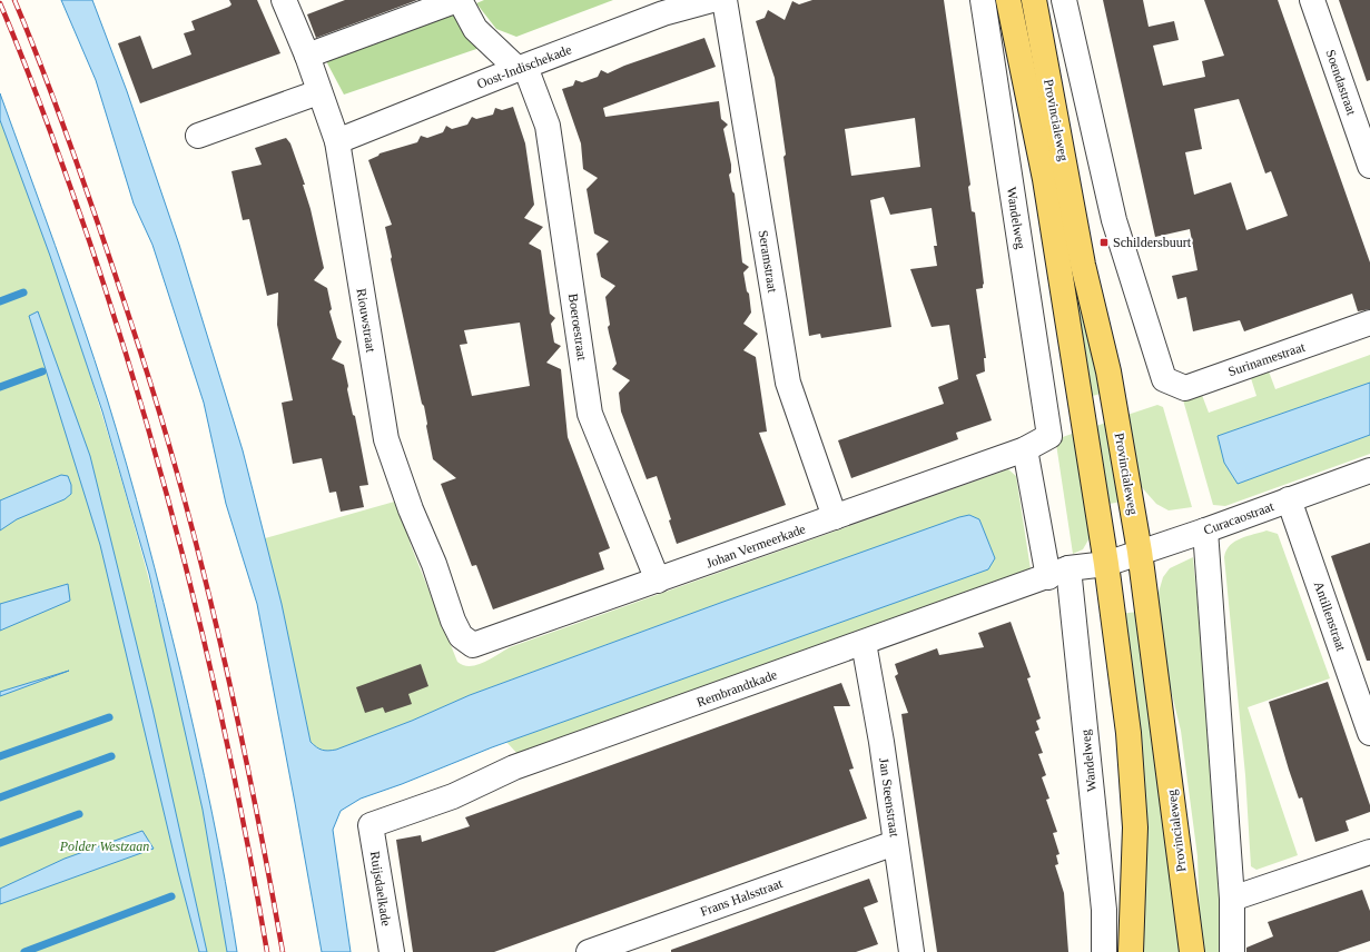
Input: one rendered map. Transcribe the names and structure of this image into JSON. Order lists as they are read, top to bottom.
{
  "streets": {
    "main road": ["Provincialeweg"],
    "street": [
      "Oost-Indischekade",
      "Soendastraat",
      "Wandelweg",
      "Seramstraat",
      "Riouwstraat",
      "Boeroestraat",
      "Surinamestraat",
      "Curacaostraat",
      "Johan Vermeerkade",
      "Antillenstraat",
      "Rembrandtkade",
      "Jan Steenstraat",
      "Ruijsdaelkade",
      "Frans Halsstraat"
    ]
  },
  "crossings": [
    ["Oost-Indischekade", "Riouwstraat"],
    ["Oost-Indischekade", "Boeroestraat"],
    ["Provincialeweg", "Curacaostraat"],
    ["Provincialeweg", "Rembrandtkade"],
    ["Wandelweg", "Johan Vermeerkade"],
    ["Wandelweg", "Rembrandtkade"],
    ["Seramstraat", "Johan Vermeerkade"],
    ["Riouwstraat", "Johan Vermeerkade"],
    ["Boeroestraat", "Johan Vermeerkade"],
    ["Curacaostraat", "Antillenstraat"],
    ["Curacaostraat", "Rembrandtkade"],
    ["Rembrandtkade", "Jan Steenstraat"],
    ["Rembrandtkade", "Ruijsdaelkade"],
    ["Jan Steenstraat", "Frans Halsstraat"]
  ],
  "parks": ["Polder Westzaan"],
  "places": {
    "transit": ["Schildersbuurt"]
  }
}
